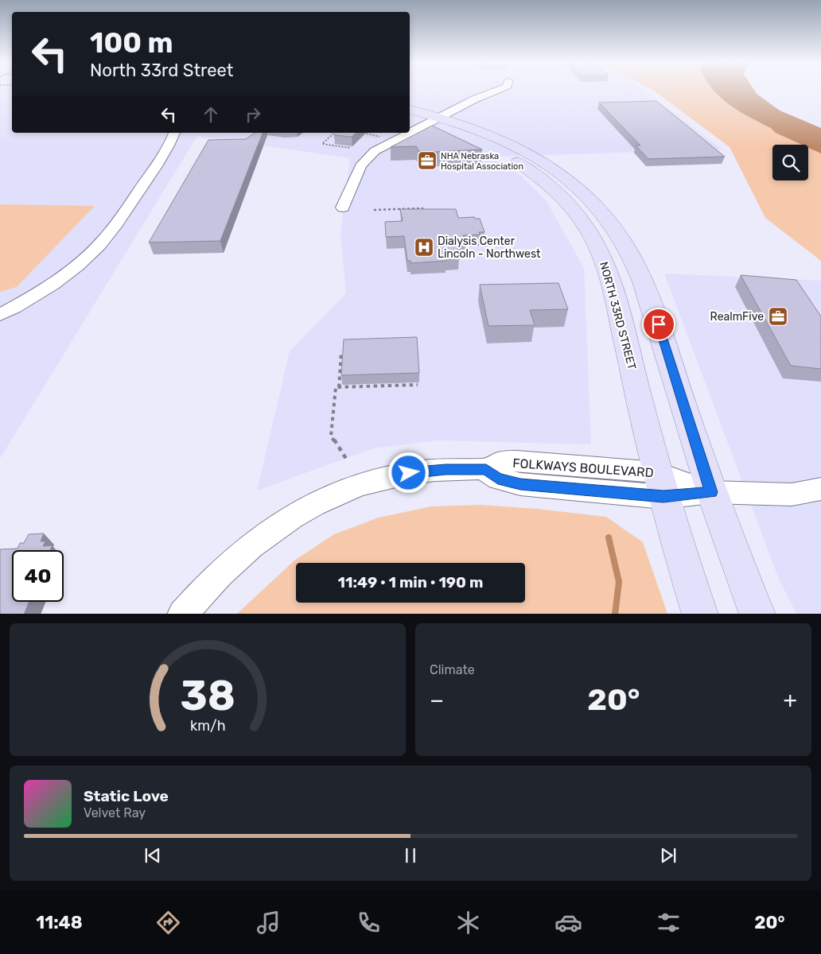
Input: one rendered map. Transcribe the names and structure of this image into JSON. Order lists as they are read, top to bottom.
{
  "streets": {
    "main road": ["NORTH 33RD STREET"],
    "street": ["FOLKWAYS BOULEVARD"]
  },
  "crossings": [
    ["NORTH 33RD STREET", "FOLKWAYS BOULEVARD"]
  ],
  "places": {
    "office": ["NHA Nebraska Hospital Association", "RealmFive"],
    "hospital": ["Dialysis Center Lincoln - Northwest"]
  },
  "page": {
    "turn": ["100 m", "North 33rd Street"],
    "limit": "40",
    "trip": "11:49 · 1 min · 190 m",
    "tile": "Climate",
    "heat": ["−", "20°", "+"],
    "song": ["Static Love", "Velvet Ray"],
    "tabs": ["11:48", "20°"],
    "gauge": ["38", "km/h"]
  }
}
